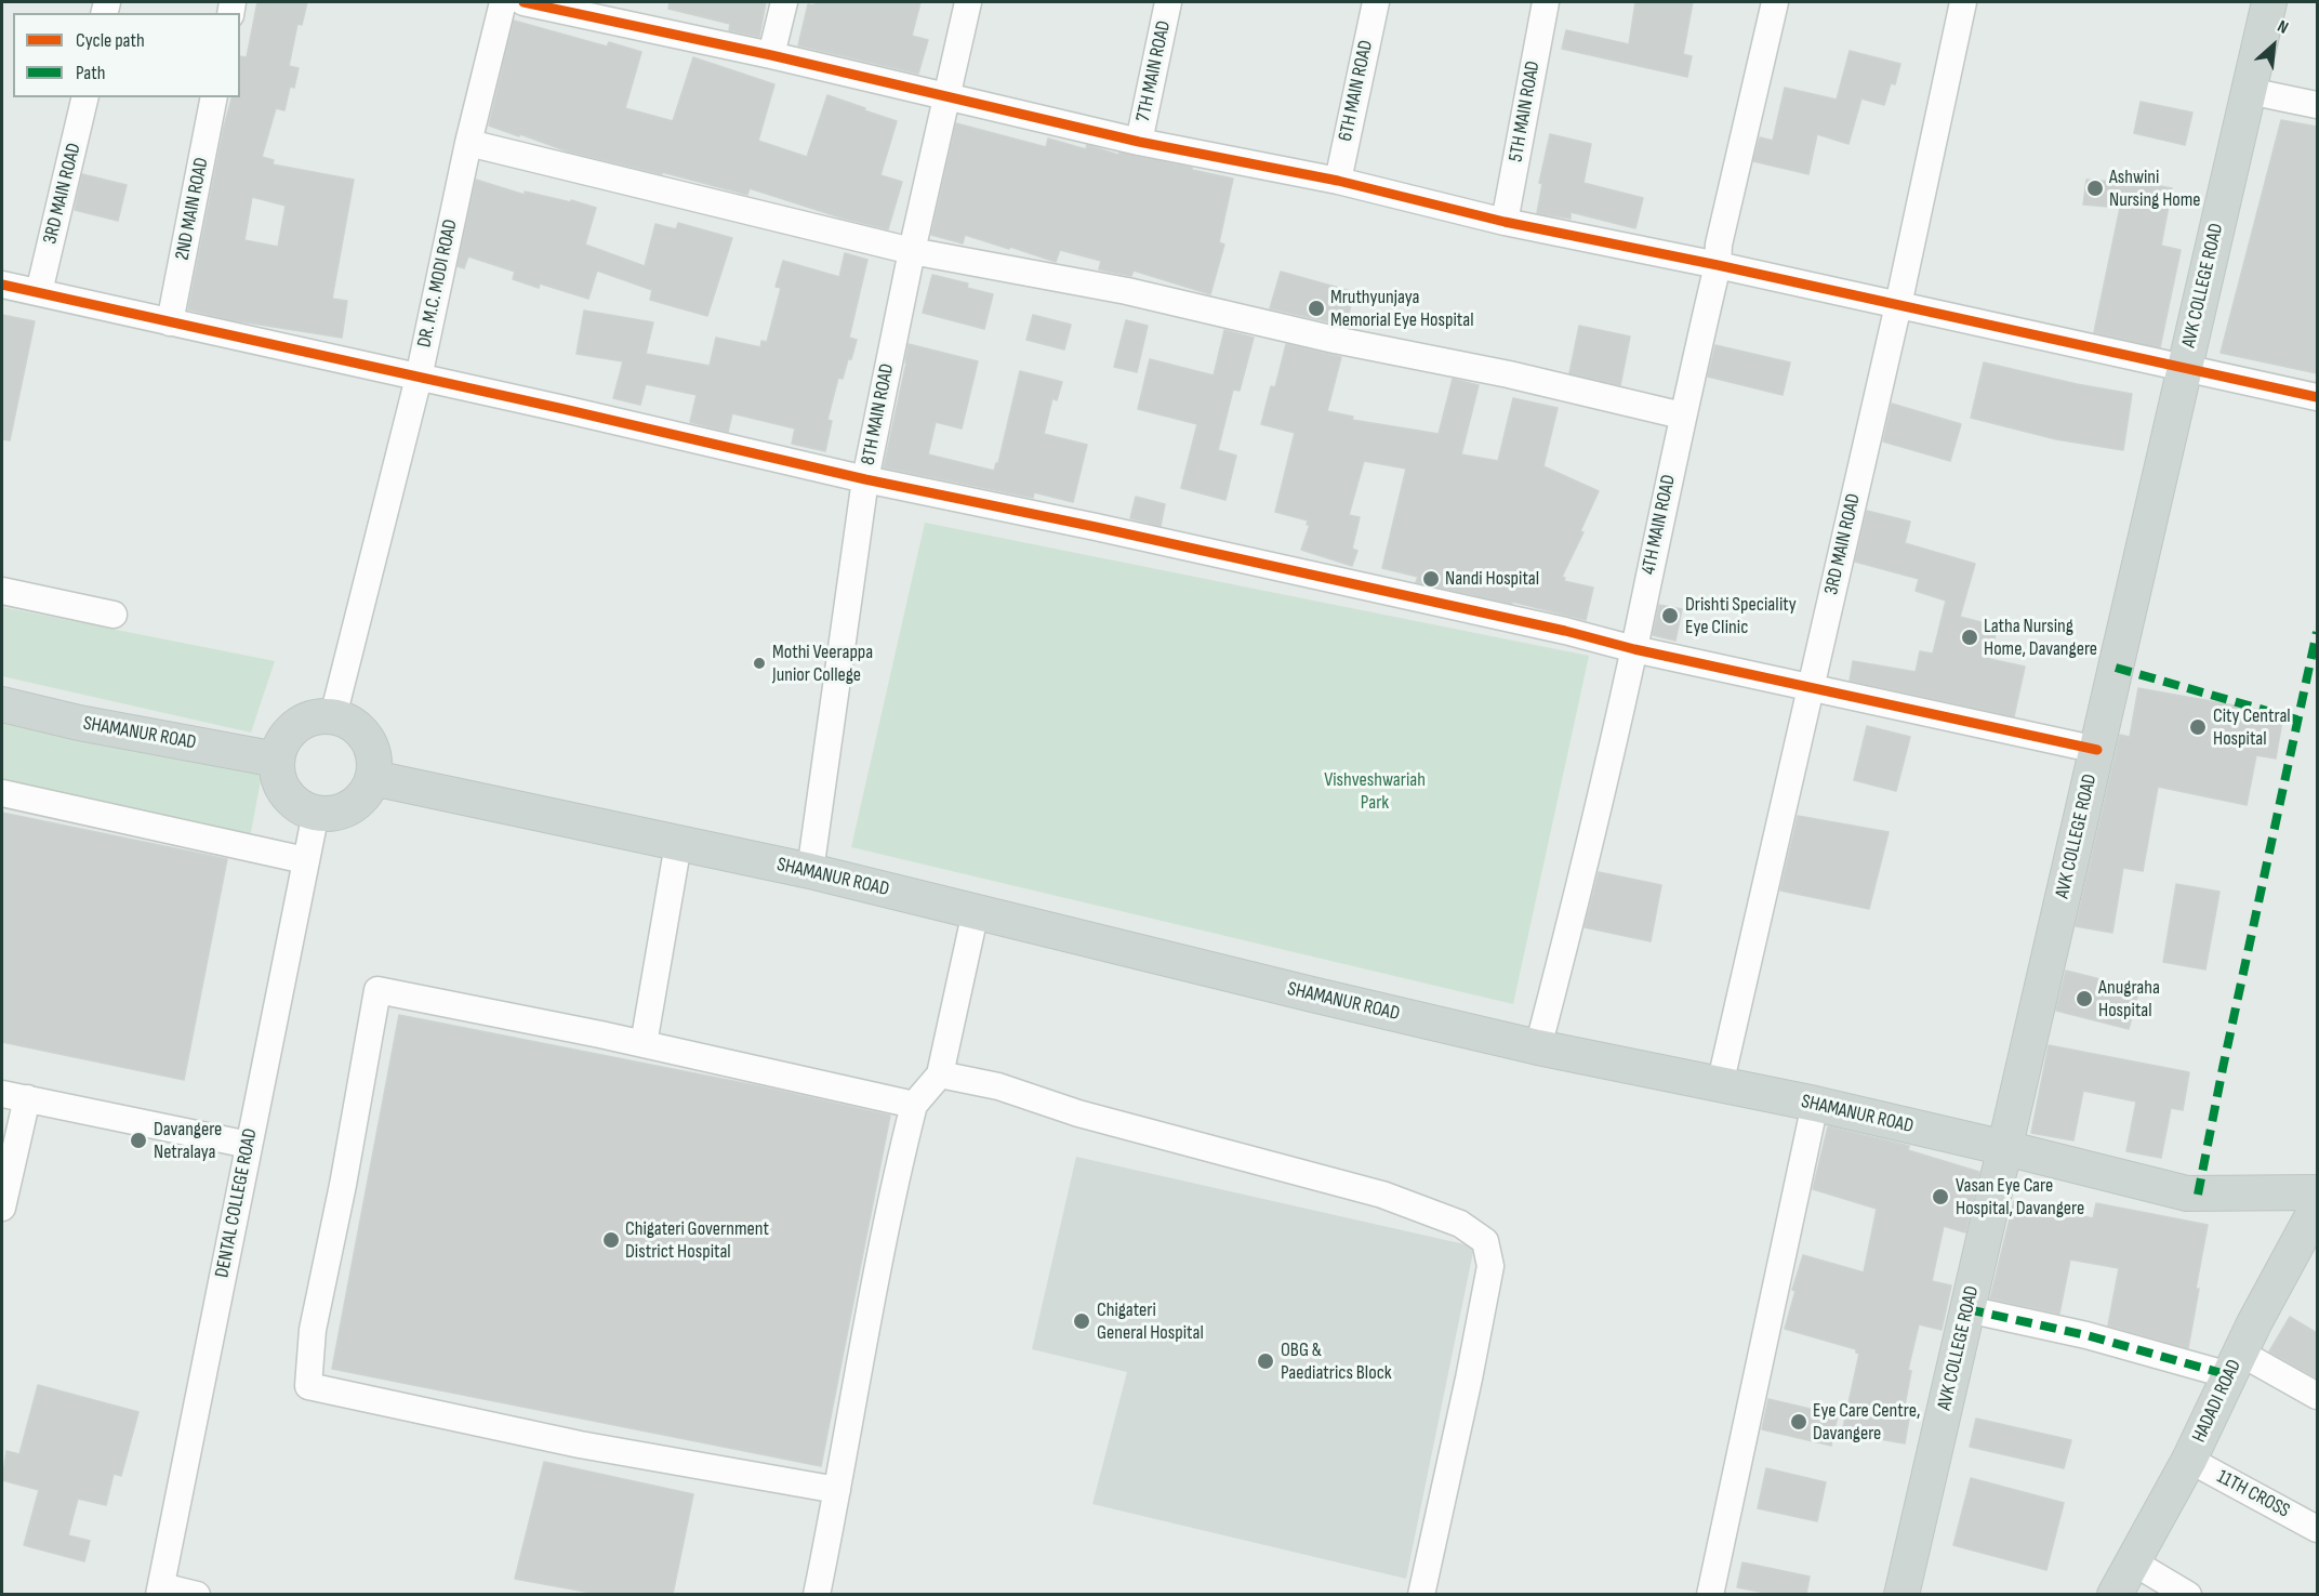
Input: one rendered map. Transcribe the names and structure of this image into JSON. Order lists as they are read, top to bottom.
{
  "streets": {
    "main road": ["AVK COLLEGE ROAD", "SHAMANUR ROAD", "HADADI ROAD"],
    "street": [
      "7TH MAIN ROAD",
      "6TH MAIN ROAD",
      "5TH MAIN ROAD",
      "3RD MAIN ROAD",
      "2ND MAIN ROAD",
      "DR. M.C. MODI ROAD",
      "8TH MAIN ROAD",
      "4TH MAIN ROAD",
      "DENTAL COLLEGE ROAD",
      "11TH CROSS"
    ]
  },
  "crossings": [
    ["3RD MAIN ROAD", "SHAMANUR ROAD"],
    ["DR. M.C. MODI ROAD", "SHAMANUR ROAD"],
    ["DR. M.C. MODI ROAD", "DENTAL COLLEGE ROAD"],
    ["AVK COLLEGE ROAD", "SHAMANUR ROAD"],
    ["8TH MAIN ROAD", "SHAMANUR ROAD"],
    ["4TH MAIN ROAD", "SHAMANUR ROAD"],
    ["SHAMANUR ROAD", "DENTAL COLLEGE ROAD"],
    ["HADADI ROAD", "11TH CROSS"]
  ],
  "parks": ["Vishveshwariah Park"],
  "places": [
    "Ashwini Nursing Home",
    "Mruthyunjaya Memorial Eye Hospital",
    "Nandi Hospital",
    "Drishti Speciality Eye Clinic",
    "Latha Nursing Home, Davangere",
    "Mothi Veerappa Junior College",
    "City Central Hospital",
    "Anugraha Hospital",
    "Davangere Netralaya",
    "Vasan Eye Care Hospital, Davangere",
    "Chigateri Government District Hospital",
    "Chigateri General Hospital",
    "OBG & Paediatrics Block",
    "Eye Care Centre, Davangere"
  ],
  "legend": ["Cycle path", "Path"],
  "north": "top right"
}
